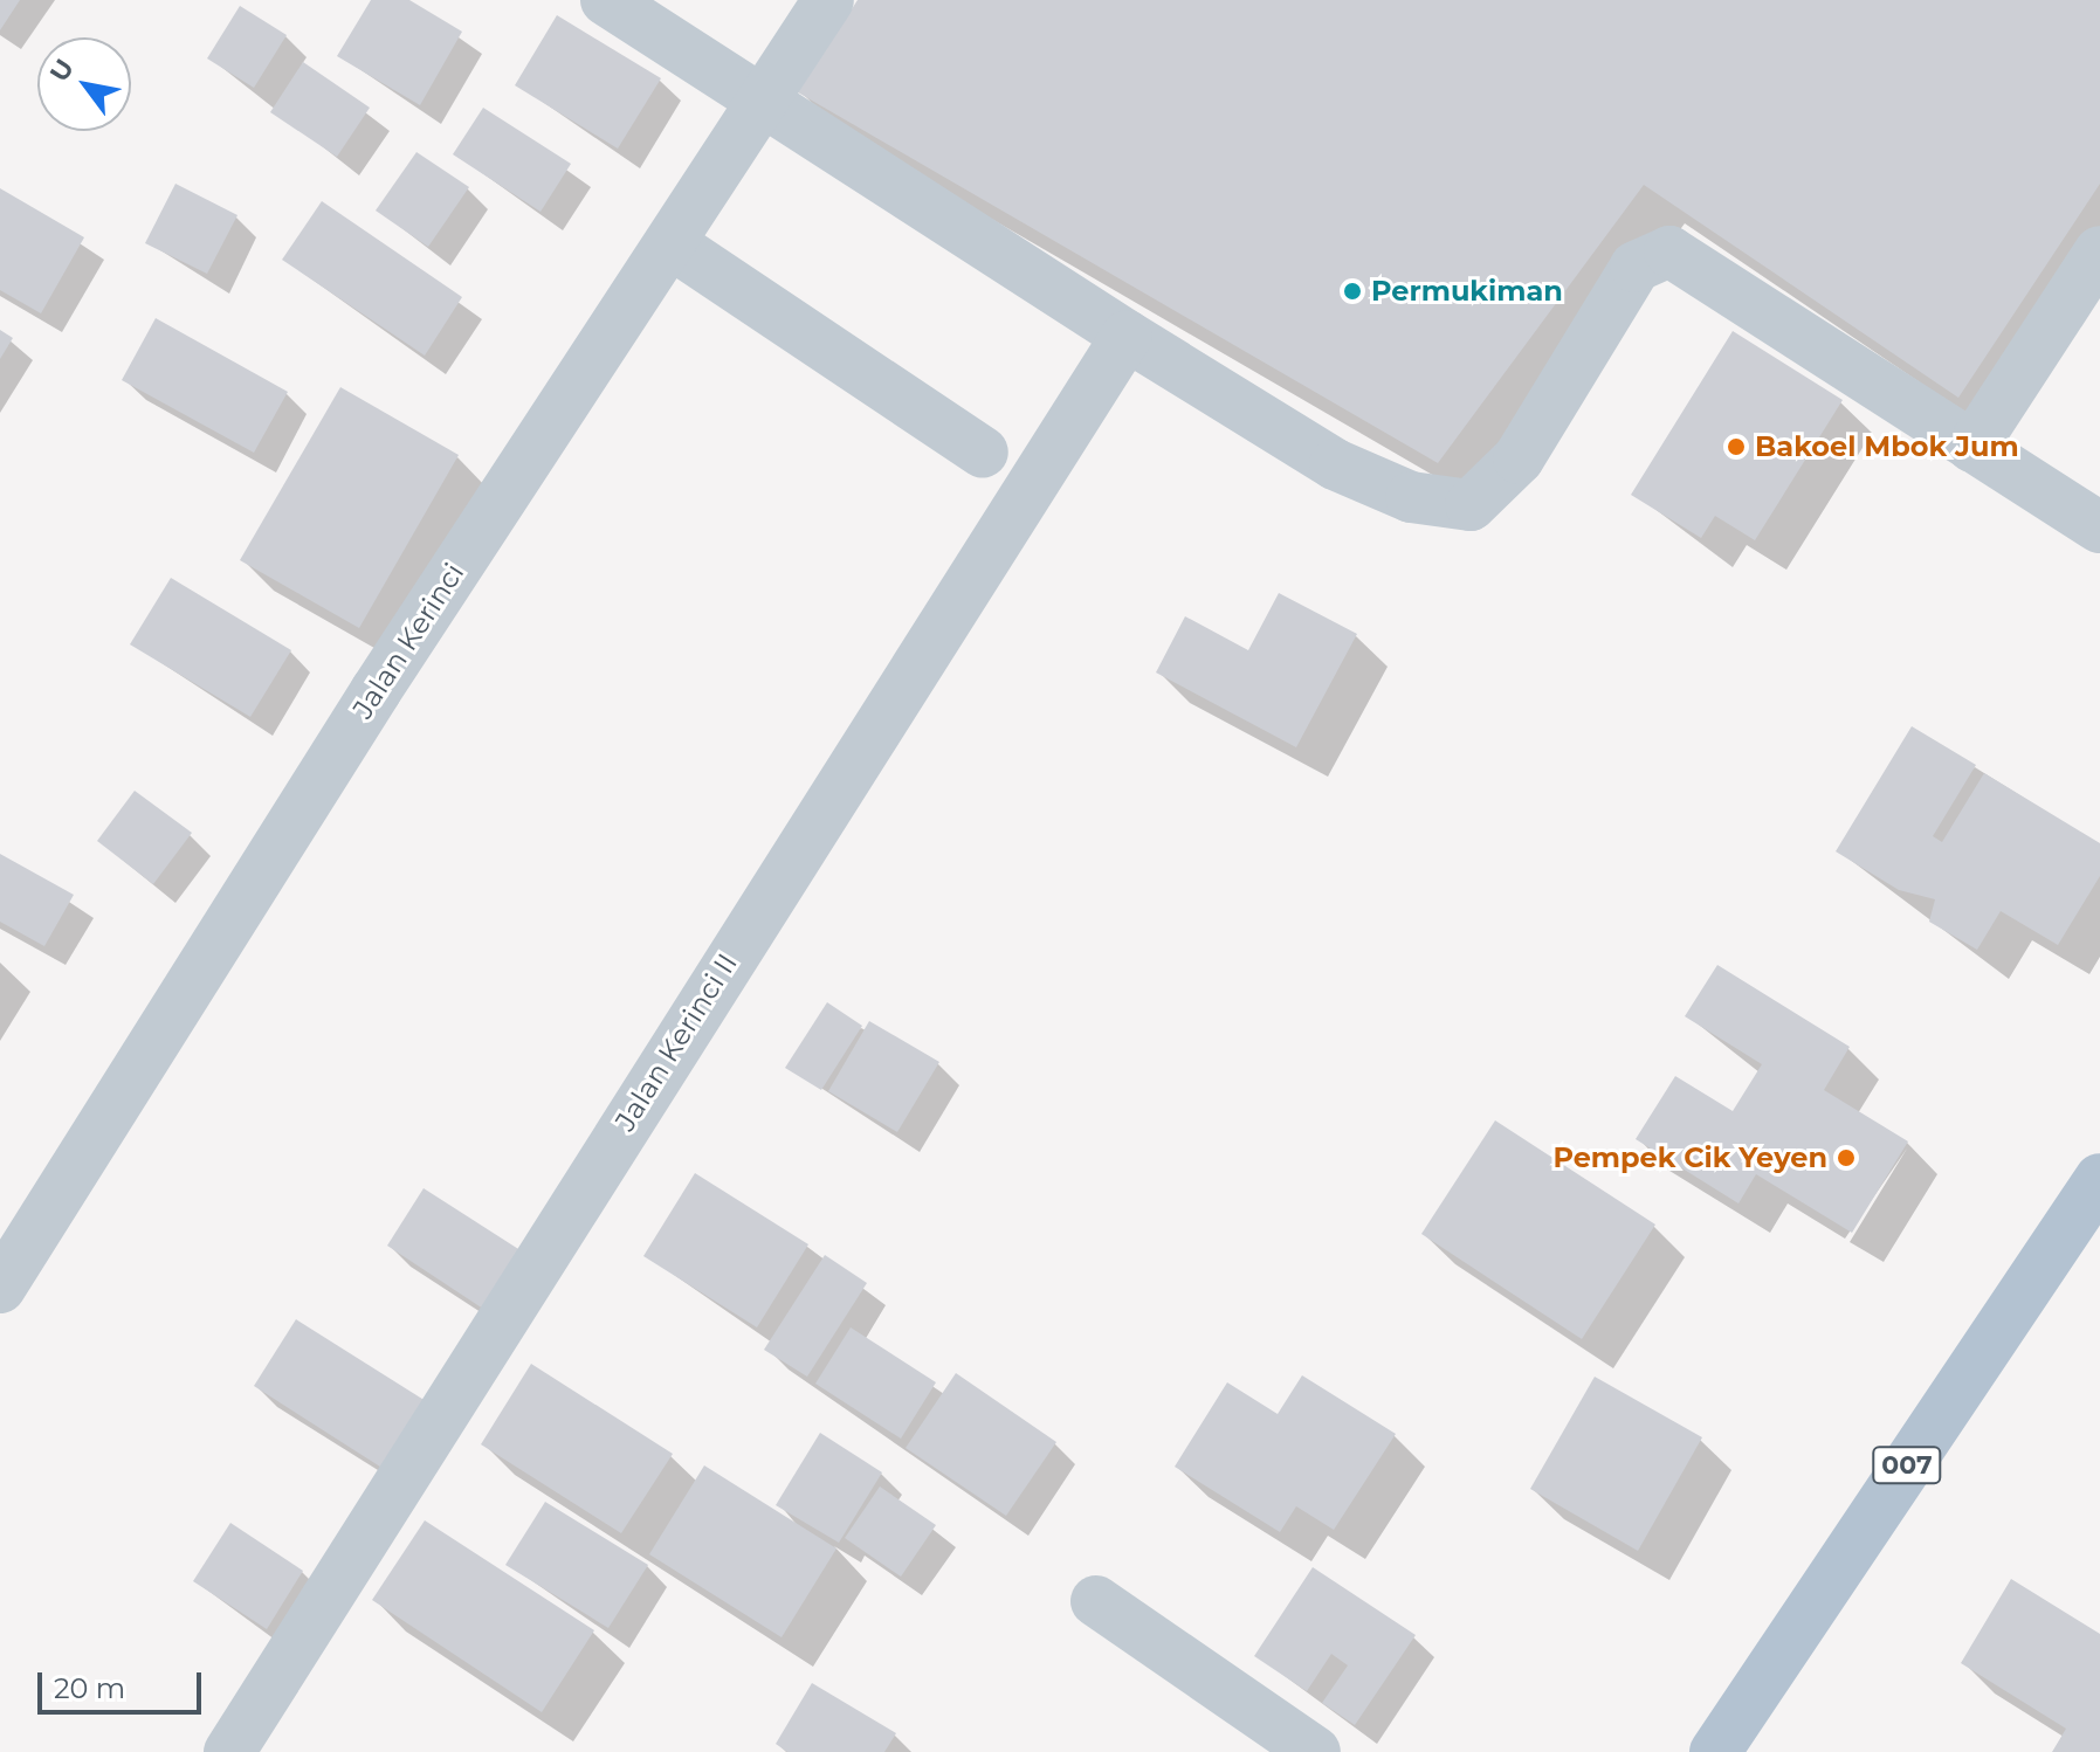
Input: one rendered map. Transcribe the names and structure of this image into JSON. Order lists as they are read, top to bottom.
{
  "streets": {
    "main road": ["007"],
    "street": ["Jalan Kerinci", "Jalan Kerinci II"]
  },
  "places": ["Permukiman", "Bakoel Mbok Jum", "Pempek Cik Yeyen"],
  "scale_bar": "20 m",
  "north": "top left"
}
